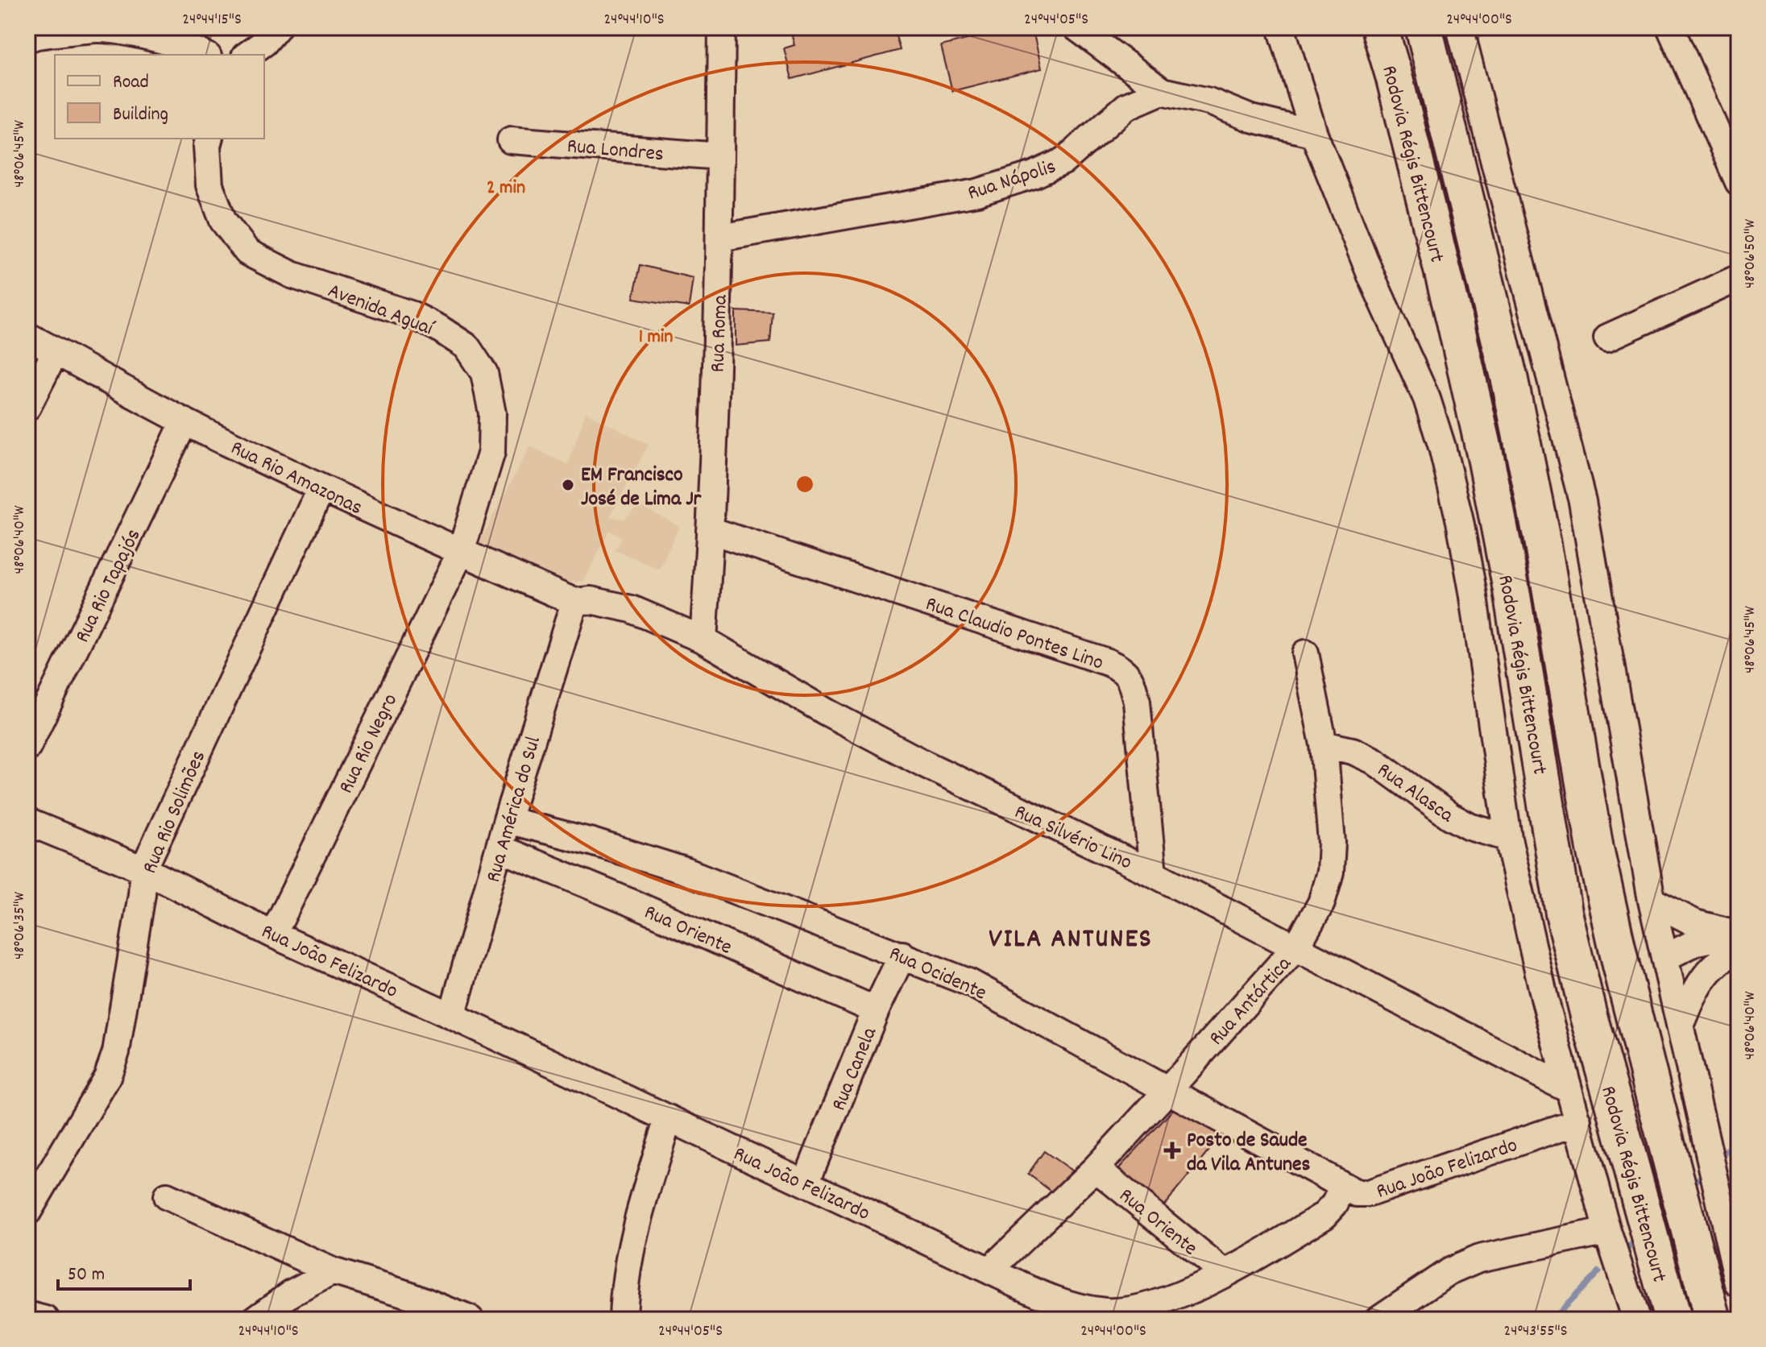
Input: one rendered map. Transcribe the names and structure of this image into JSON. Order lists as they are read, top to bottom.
{
  "streets": {
    "highway": ["Rodovia Régis Bittencourt"],
    "street": [
      "Rua Londres",
      "Rua Nápolis",
      "Avenida Aguaí",
      "Rua Roma",
      "Rua Rio Amazonas",
      "Rua Rio Tapajós",
      "Rua Claudio Pontes Lino",
      "Rua Rio Negro",
      "Rua Alasca",
      "Rua América do Sul",
      "Rua Rio Solimões",
      "Rua Silvério Lino",
      "Rua Oriente",
      "Rua João Felizardo",
      "Rua Ocidente",
      "Rua Antártica",
      "Rua Canela"
    ]
  },
  "crossings": [
    ["Rua Londres", "Rua Roma"],
    ["Rua Nápolis", "Rua Roma"],
    ["Avenida Aguaí", "Rua Rio Amazonas"],
    ["Avenida Aguaí", "Rua Rio Negro"],
    ["Rua Roma", "Rua Claudio Pontes Lino"],
    ["Rua Roma", "Rua Silvério Lino"],
    ["Rua Rio Amazonas", "Rua Rio Tapajós"],
    ["Rua Rio Amazonas", "Rua Rio Negro"],
    ["Rua Rio Amazonas", "Rua América do Sul"],
    ["Rua Rio Amazonas", "Rua Rio Solimões"],
    ["Rua Rio Amazonas", "Rua Silvério Lino"],
    ["Rua Claudio Pontes Lino", "Rua Silvério Lino"],
    ["Rua Rio Negro", "Rua João Felizardo"],
    ["Rua Alasca", "Rua Antártica"],
    ["Rua América do Sul", "Rua Silvério Lino"],
    ["Rua América do Sul", "Rua Oriente"],
    ["Rua América do Sul", "Rua João Felizardo"],
    ["Rua América do Sul", "Rua Ocidente"],
    ["Rua Rio Solimões", "Rua João Felizardo"],
    ["Rua Silvério Lino", "Rua Antártica"],
    ["Rua Oriente", "Rua João Felizardo"],
    ["Rua Oriente", "Rua Antártica"],
    ["Rua Oriente", "Rua Canela"],
    ["Rua João Felizardo", "Rua Ocidente"],
    ["Rua João Felizardo", "Rua Antártica"],
    ["Rua João Felizardo", "Rua Canela"],
    ["Rua Ocidente", "Rua Antártica"],
    ["Rua Ocidente", "Rua Canela"]
  ],
  "districts": ["VILA ANTUNES"],
  "places": {
    "other": ["EM Francisco José de Lima Jr"],
    "health": ["Posto de Saude da Vila Antunes"]
  },
  "legend": ["Road", "Building"],
  "scale_bar": "50 m",
  "coordinates": [
    "24°44'15\"S",
    "24°44'10\"S",
    "24°44'05\"S",
    "24°44'00\"S",
    "48°06'45\"W",
    "48°06'50\"W",
    "48°06'40\"W",
    "48°06'35\"W",
    "24°43'55\"S"
  ],
  "rings": ["2 min", "1 min"]
}
